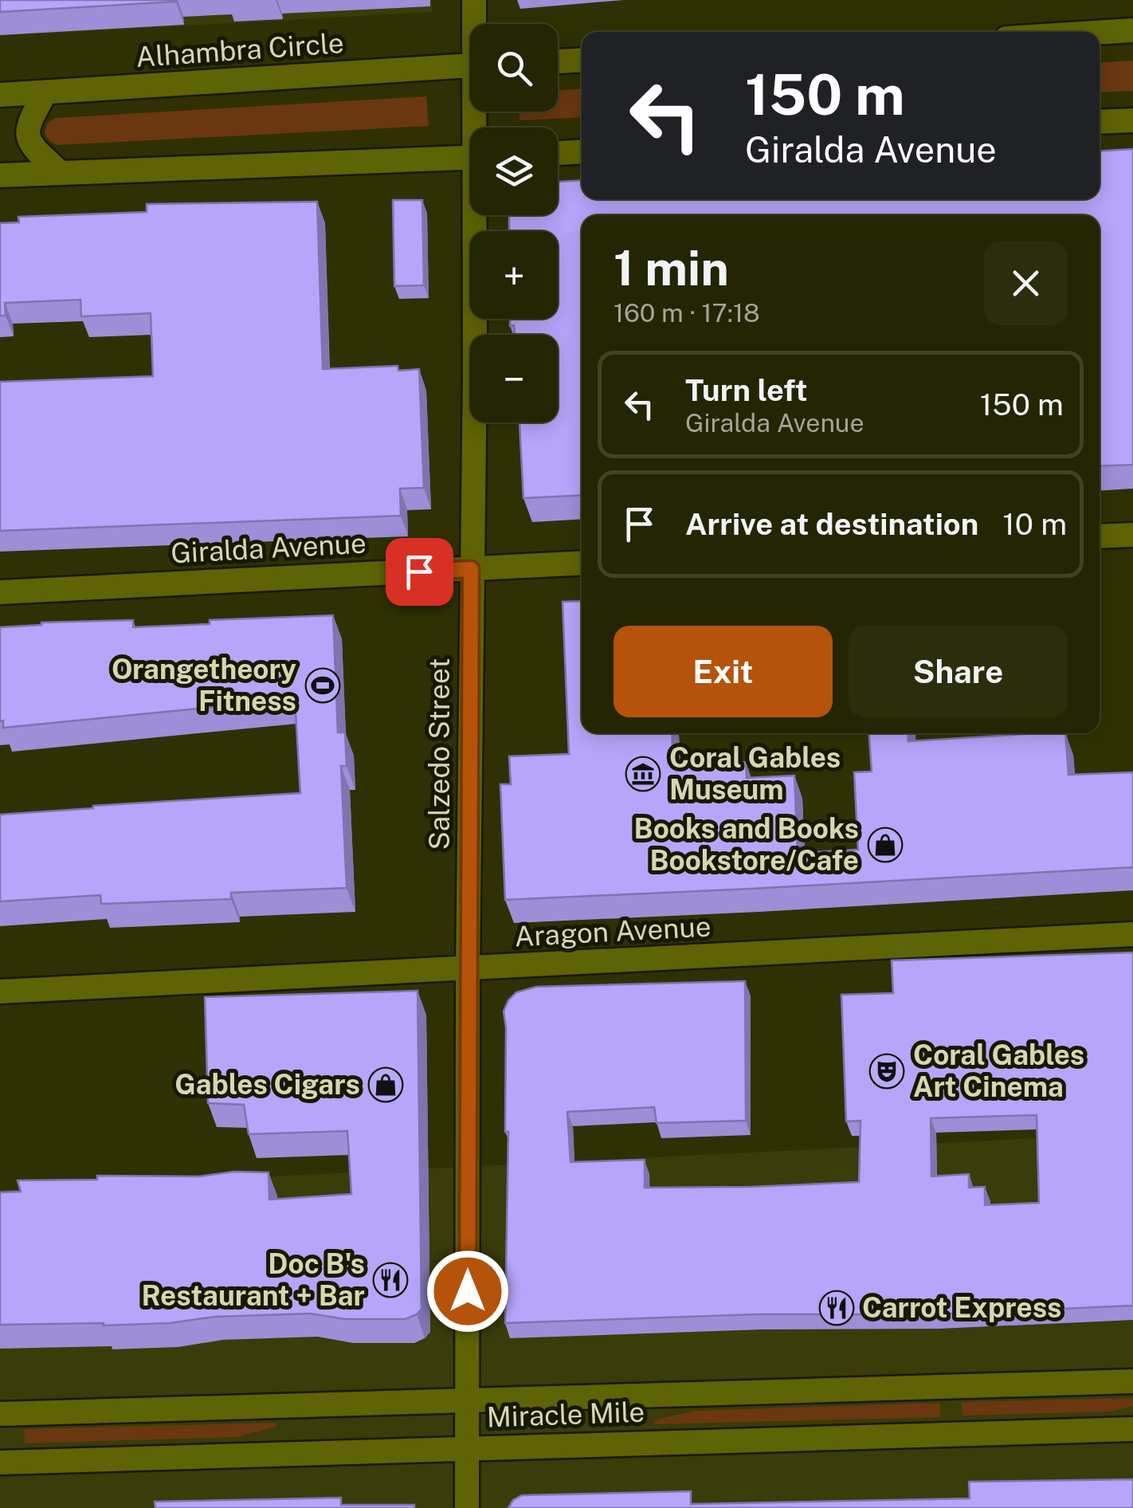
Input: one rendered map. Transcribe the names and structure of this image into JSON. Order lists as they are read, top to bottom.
{
  "streets": {
    "street": [
      "Alhambra Circle",
      "Giralda Avenue",
      "Salzedo Street",
      "Aragon Avenue",
      "Miracle Mile"
    ]
  },
  "crossings": [
    ["Giralda Avenue", "Salzedo Street"],
    ["Salzedo Street", "Aragon Avenue"],
    ["Salzedo Street", "Miracle Mile"]
  ],
  "places": {
    "sports": ["Orangetheory Fitness"],
    "museum": ["Coral Gables Museum"],
    "shop": ["Books and Books Bookstore/Cafe", "Gables Cigars"],
    "theatre": ["Coral Gables Art Cinema"],
    "restaurant": ["Doc B's Restaurant + Bar", "Carrot Express"]
  },
  "page": {
    "map_buttons": ["+", "−"],
    "turn": ["150 m", "Giralda Avenue"],
    "heading": ["1 min", "160 m · 17:18"],
    "list": [
      {
        "name": "Turn left",
        "note": "Giralda Avenue",
        "value": "150 m"
      },
      {
        "name": "Arrive at destination",
        "value": "10 m"
      }
    ],
    "buttons": ["Exit", "Share"]
  }
}
